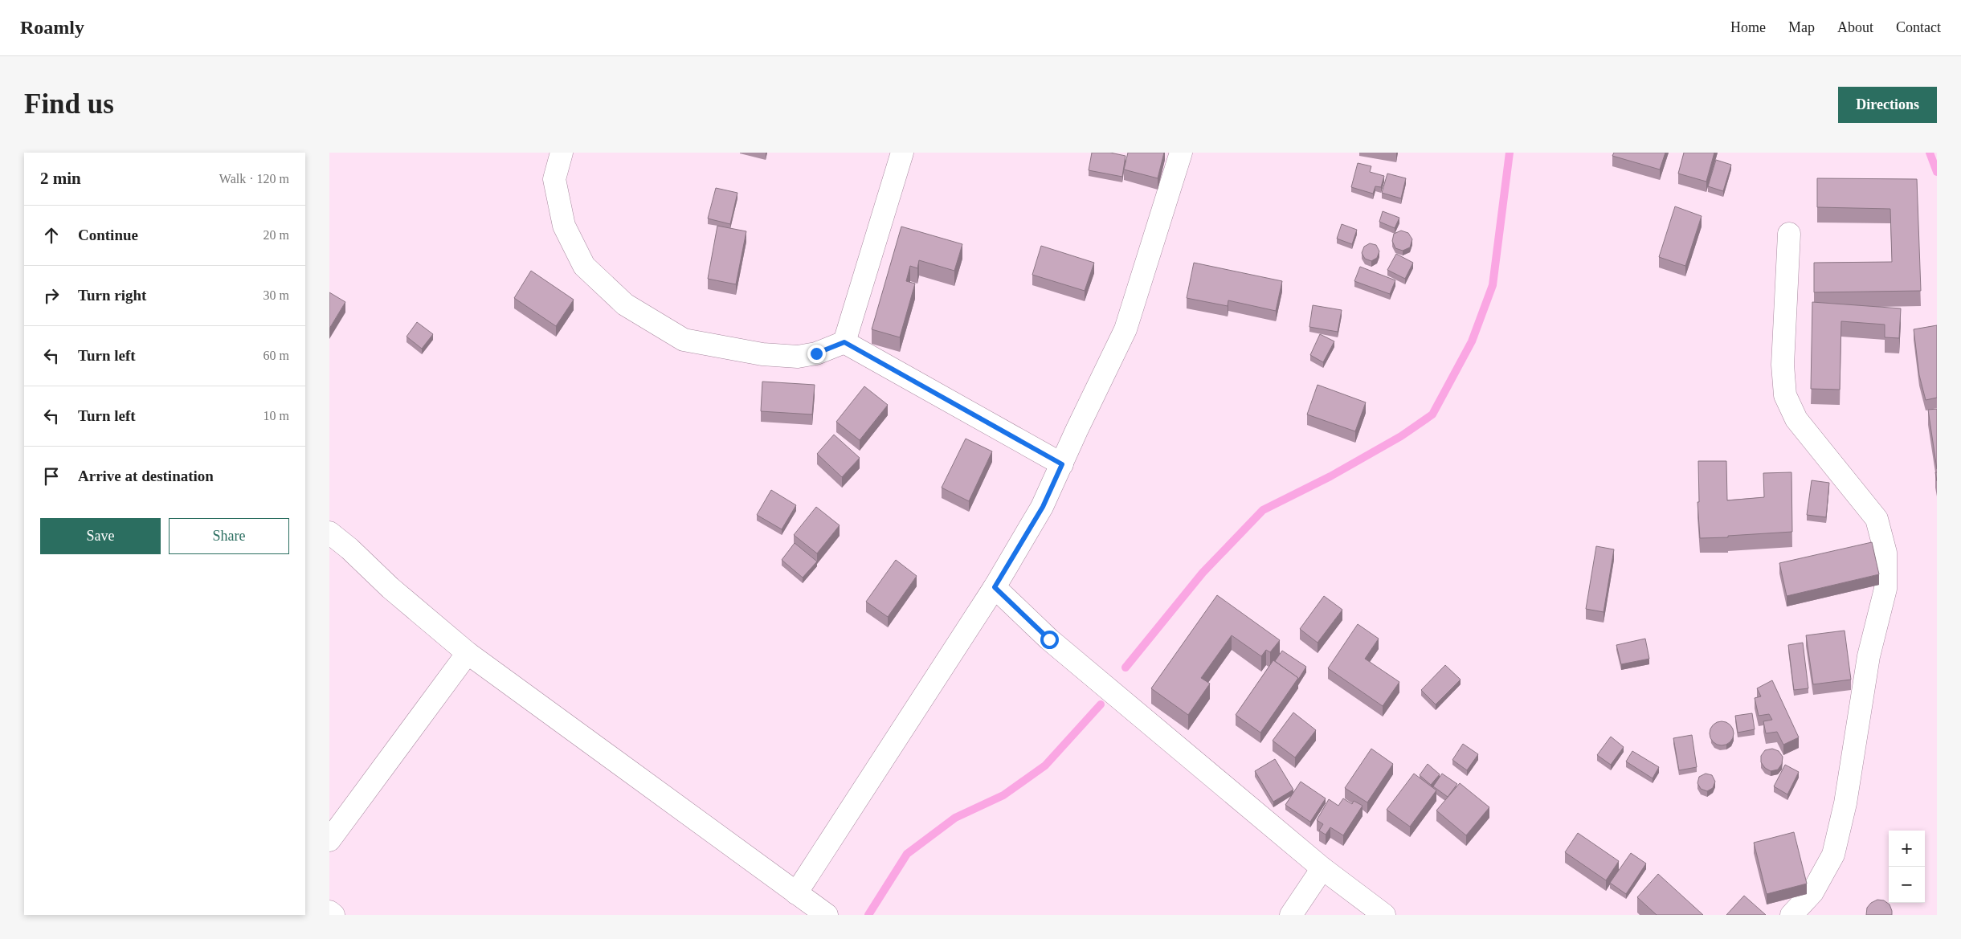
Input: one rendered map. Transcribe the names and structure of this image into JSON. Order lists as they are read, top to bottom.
{
  "page": {
    "header": "Roamly",
    "nav": [
      "Home",
      "Map",
      "About",
      "Contact"
    ],
    "buttons": [
      "Directions",
      ["Save", "Share"]
    ],
    "title": "Find us",
    "heading": ["2 min", "Walk · 120 m"],
    "list": [
      ["Continue", "20 m"],
      ["Turn right", "30 m"],
      ["Turn left", "60 m"],
      ["Turn left", "10 m"],
      "Arrive at destination"
    ],
    "map_buttons": ["+", "−"]
  }
}
